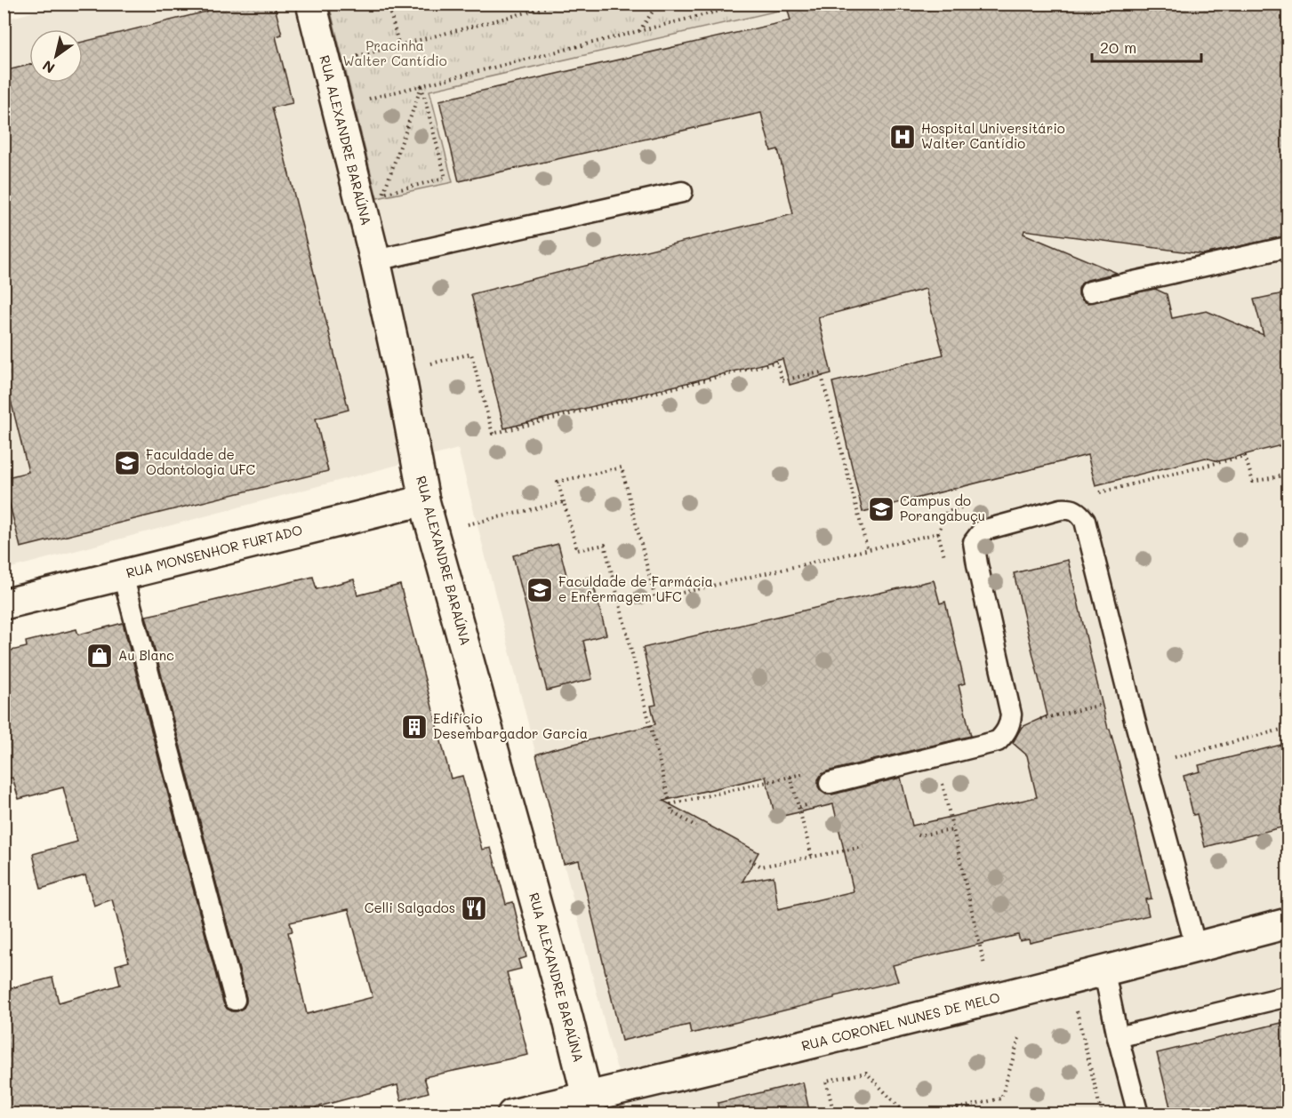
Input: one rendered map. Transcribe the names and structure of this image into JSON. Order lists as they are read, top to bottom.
{
  "streets": {
    "street": ["RUA ALEXANDRE BARAÚNA", "RUA MONSENHOR FURTADO", "RUA CORONEL NUNES DE MELO"]
  },
  "crossings": [
    ["RUA ALEXANDRE BARAÚNA", "RUA MONSENHOR FURTADO"],
    ["RUA ALEXANDRE BARAÚNA", "RUA CORONEL NUNES DE MELO"]
  ],
  "parks": ["Pracinha Walter Cantídio"],
  "places": {
    "hospital": ["Hospital Universitário Walter Cantídio"],
    "school or university": ["Faculdade de Odontologia UFC", "Campus do Porangabuçu", "Faculdade de Farmácia e Enfermagem UFC"],
    "shop": ["Au Blanc"],
    "building": ["Edifício Desembargador Garcia"],
    "restaurant": ["Celli Salgados"]
  },
  "scale_bar": "20 m",
  "north": "bottom left"
}
